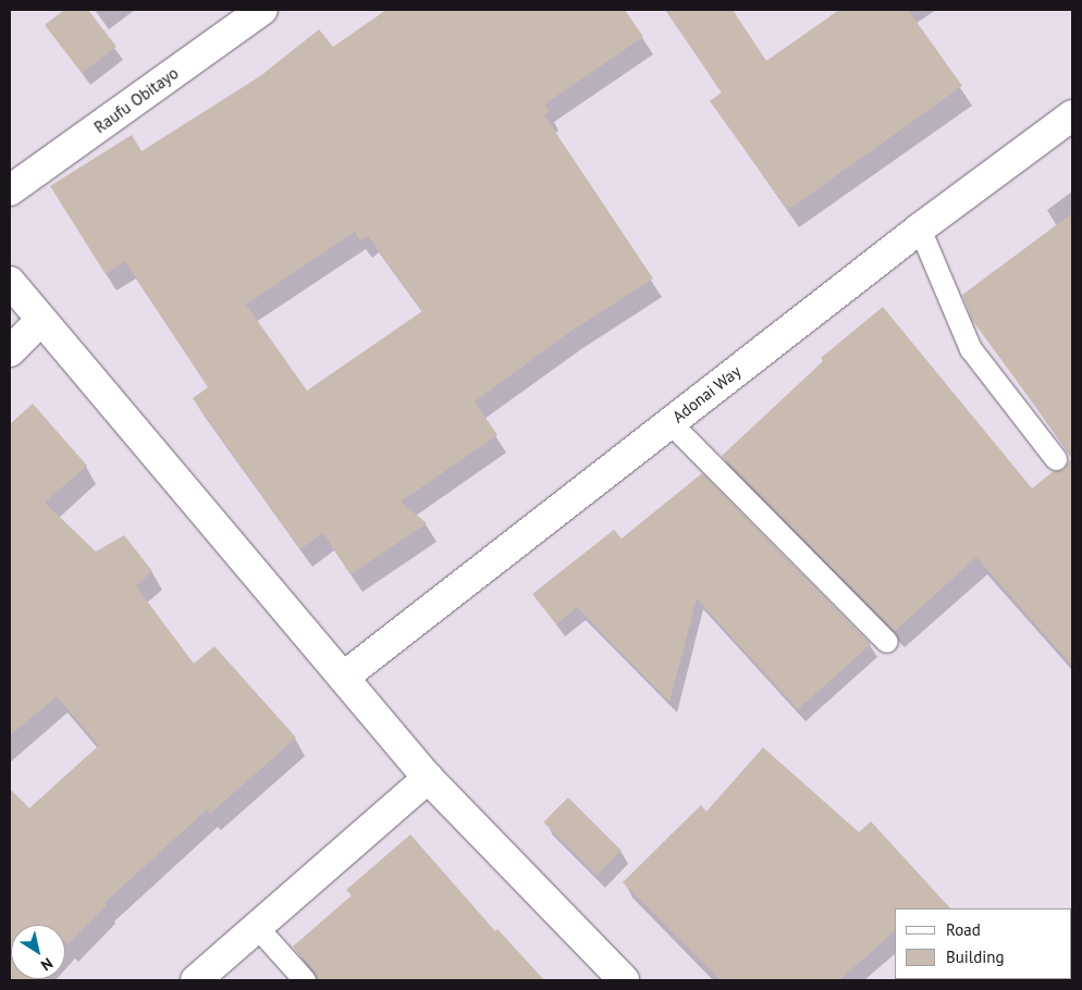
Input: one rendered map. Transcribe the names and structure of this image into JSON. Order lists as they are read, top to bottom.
{
  "streets": {
    "street": ["Raufu Obitayo", "Adonai Way"]
  },
  "legend": ["Road", "Building"],
  "north": "bottom right"
}
